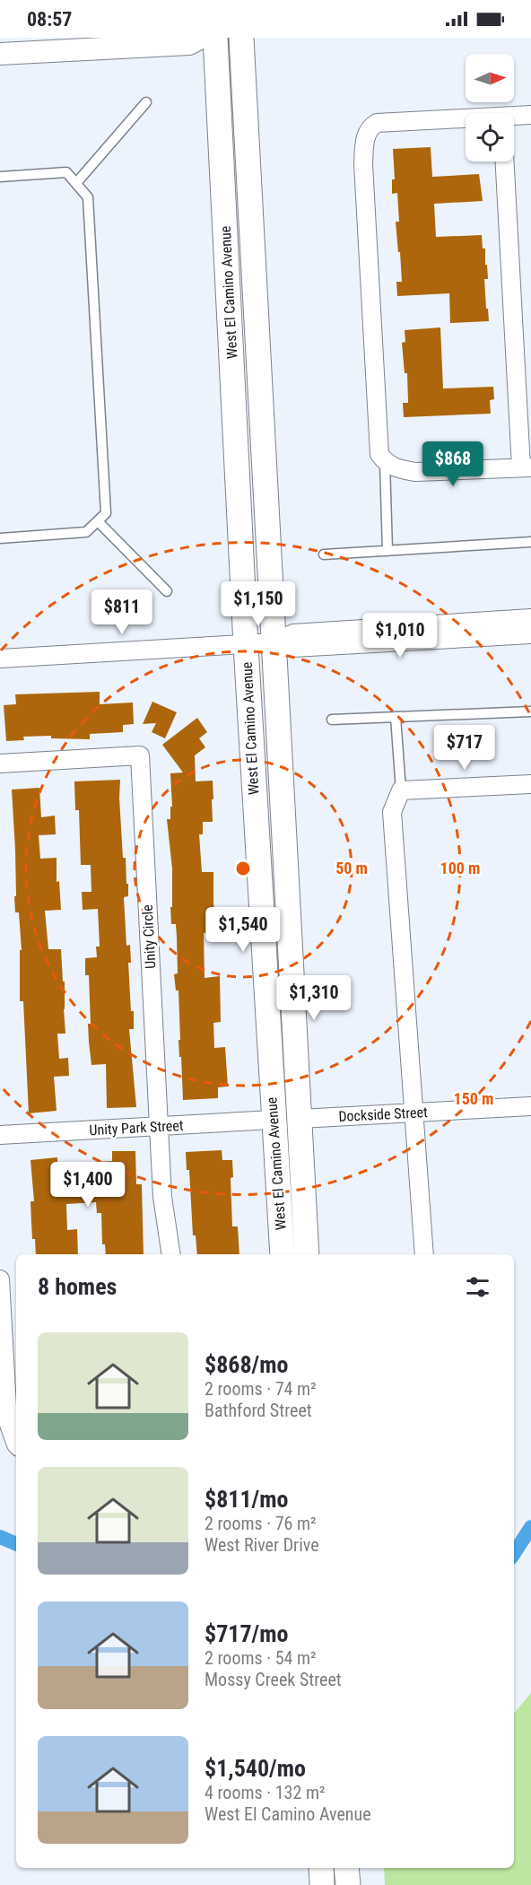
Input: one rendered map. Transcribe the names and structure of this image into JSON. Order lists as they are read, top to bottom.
{
  "streets": {
    "main road": ["West El Camino Avenue"],
    "street": ["Unity Circle", "Dockside Street", "Unity Park Street"]
  },
  "crossings": [
    ["West El Camino Avenue", "Dockside Street"],
    ["West El Camino Avenue", "Unity Park Street"],
    ["Unity Circle", "Unity Park Street"]
  ],
  "north": "right",
  "page": {
    "status": "08:57",
    "price": [
      "$868",
      "$1,150",
      "$811",
      "$1,010",
      "$717",
      "$1,540",
      "$1,310",
      "$1,400"
    ],
    "heading": "8 homes",
    "list": [
      {
        "name": "$868/mo",
        "note": "2 rooms · 74 m² · Bathford Street"
      },
      {
        "name": "$811/mo",
        "note": "2 rooms · 76 m² · West River Drive"
      },
      {
        "name": "$717/mo",
        "note": "2 rooms · 54 m² · Mossy Creek Street"
      },
      {
        "name": "$1,540/mo",
        "note": "4 rooms · 132 m² · West El Camino Avenue"
      }
    ]
  },
  "rings": ["50 m", "100 m", "150 m"]
}
